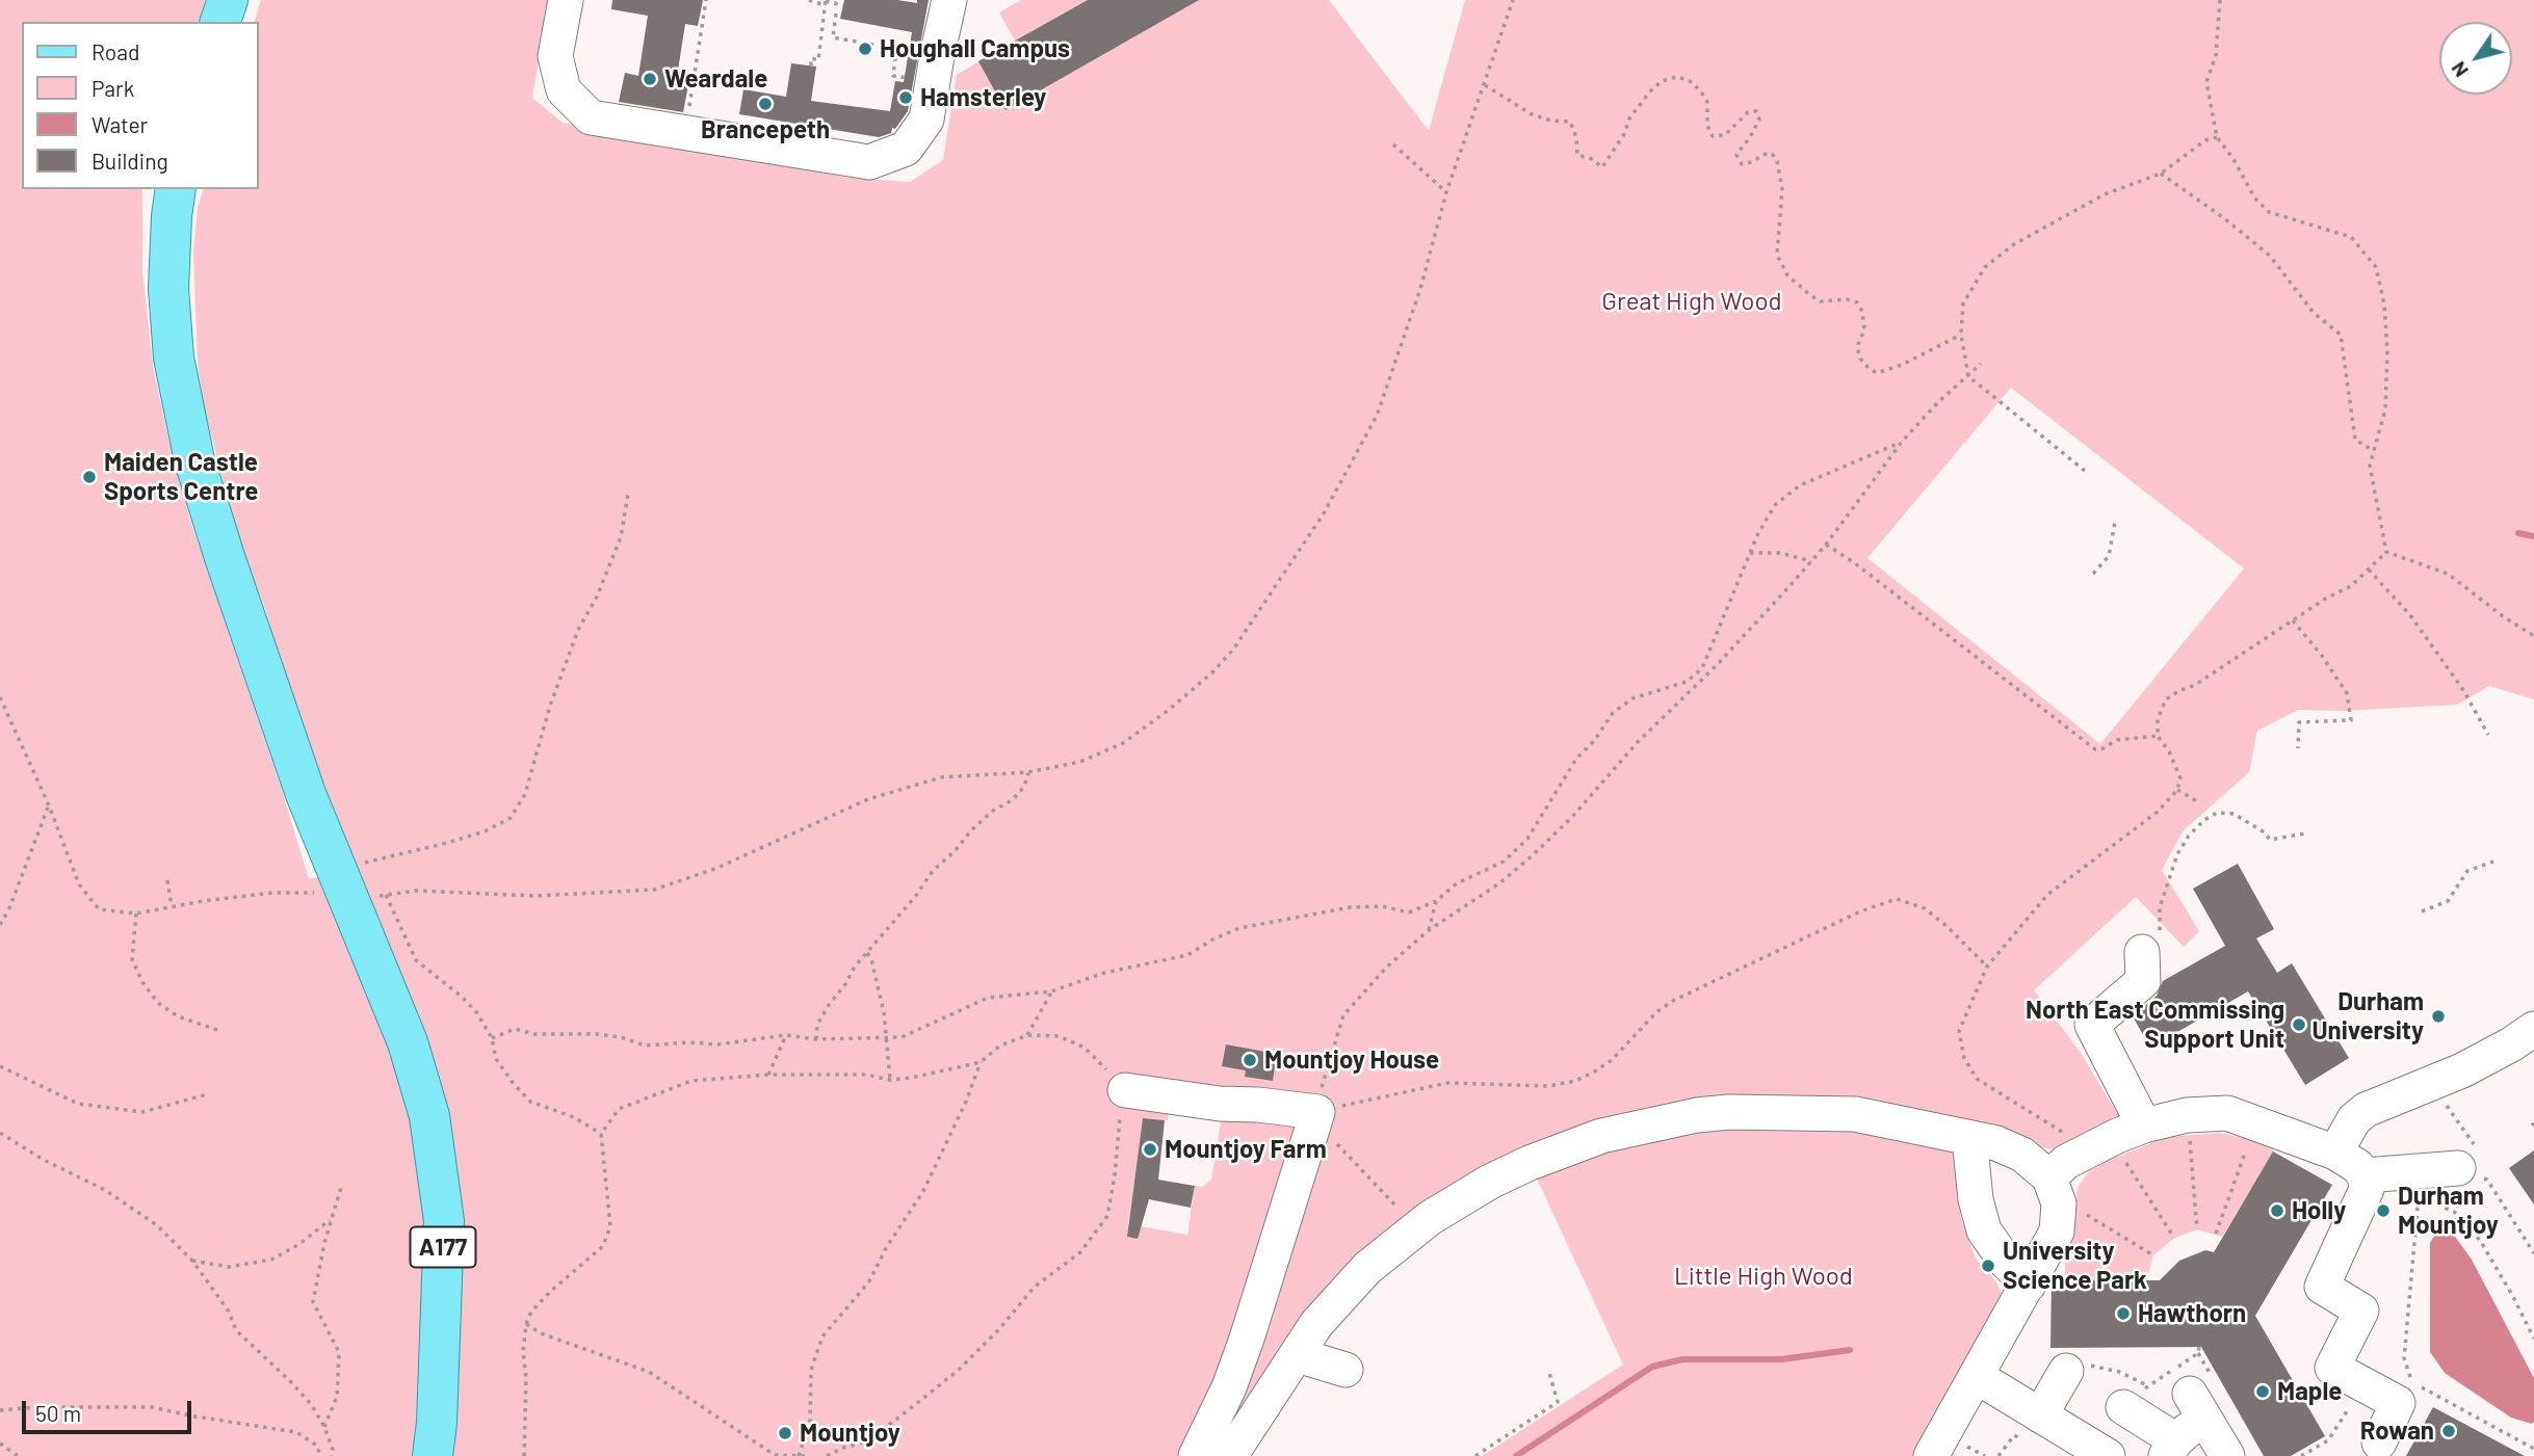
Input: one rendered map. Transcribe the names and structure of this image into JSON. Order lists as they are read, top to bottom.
{
  "streets": {
    "main road": ["A177"]
  },
  "parks": ["Great High Wood", "Little High Wood"],
  "places": [
    "Houghall Campus",
    "Weardale",
    "Hamsterley",
    "Brancepeth",
    "Maiden Castle Sports Centre",
    "Durham University",
    "North East Commissing Support Unit",
    "Mountjoy House",
    "Mountjoy Farm",
    "Holly",
    "Durham Mountjoy",
    "University Science Park",
    "Hawthorn",
    "Maple",
    "Rowan",
    "Mountjoy"
  ],
  "legend": [
    "Road",
    "Park",
    "Water",
    "Building"
  ],
  "scale_bar": "50 m",
  "north": "bottom left"
}
